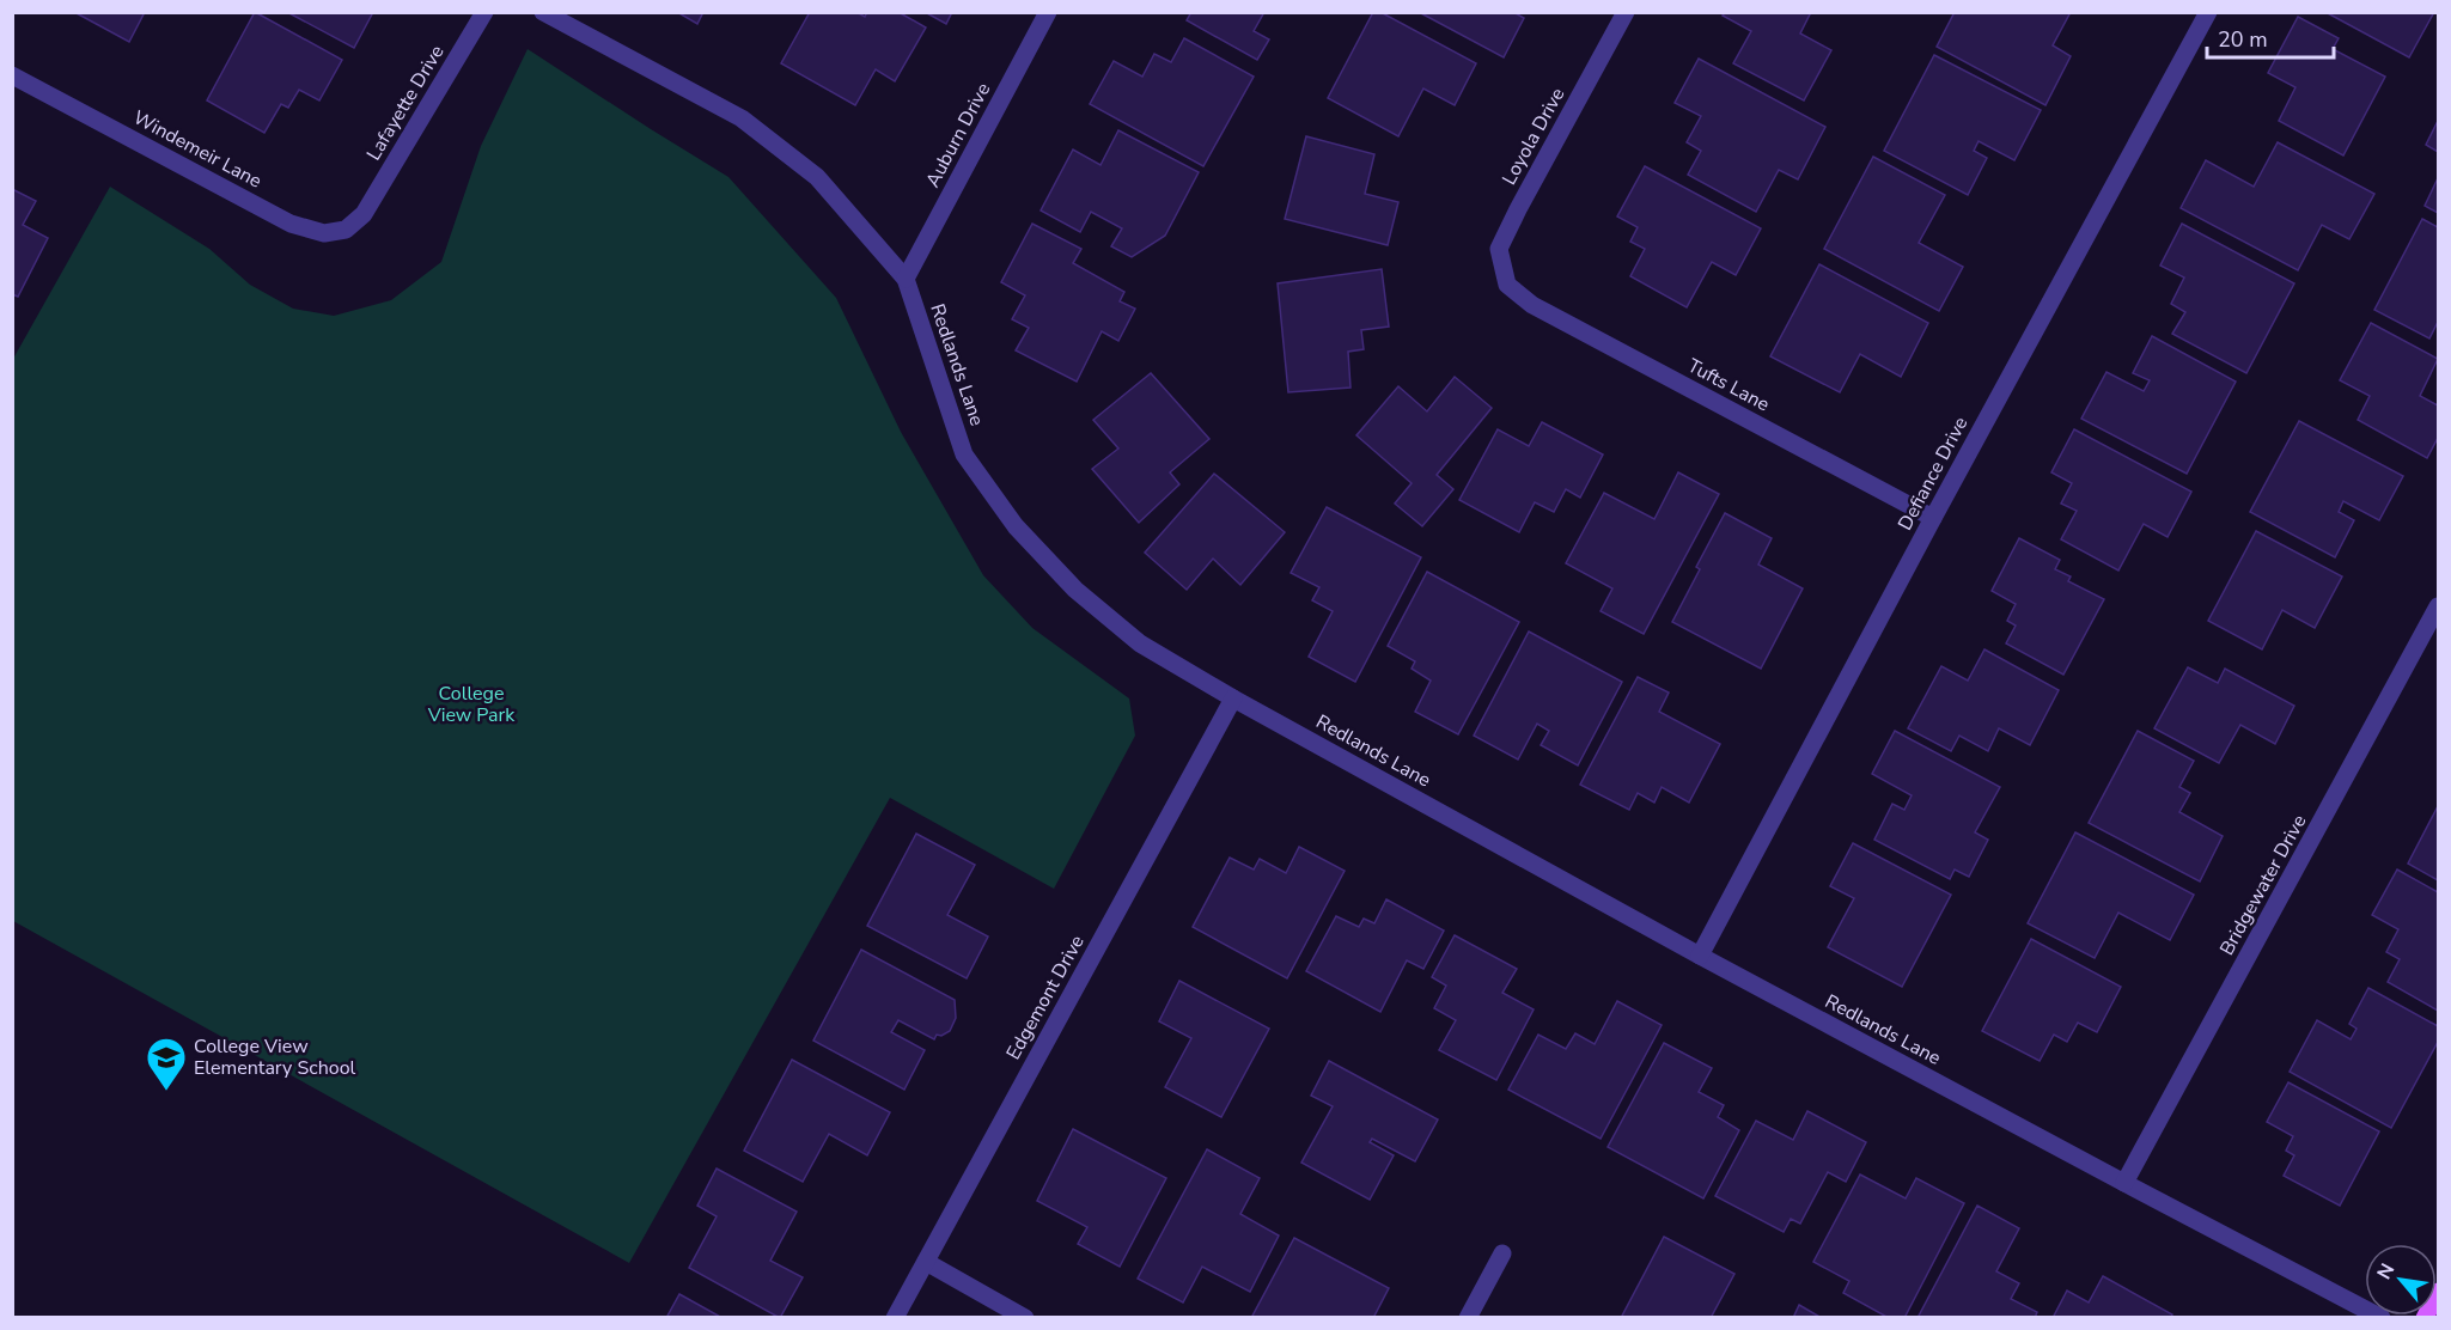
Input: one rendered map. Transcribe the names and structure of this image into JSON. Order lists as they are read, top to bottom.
{
  "streets": {
    "street": [
      "Lafayette Drive",
      "Auburn Drive",
      "Loyola Drive",
      "Windemeir Lane",
      "Redlands Lane",
      "Tufts Lane",
      "Defiance Drive",
      "Bridgewater Drive",
      "Edgemont Drive"
    ]
  },
  "crossings": [
    ["Lafayette Drive", "Windemeir Lane"],
    ["Auburn Drive", "Redlands Lane"],
    ["Loyola Drive", "Tufts Lane"],
    ["Redlands Lane", "Defiance Drive"],
    ["Redlands Lane", "Bridgewater Drive"],
    ["Redlands Lane", "Edgemont Drive"],
    ["Tufts Lane", "Defiance Drive"]
  ],
  "parks": ["College View Park"],
  "places": {
    "school or university": ["College View Elementary School"]
  },
  "scale_bar": "20 m",
  "north": "top left"
}
